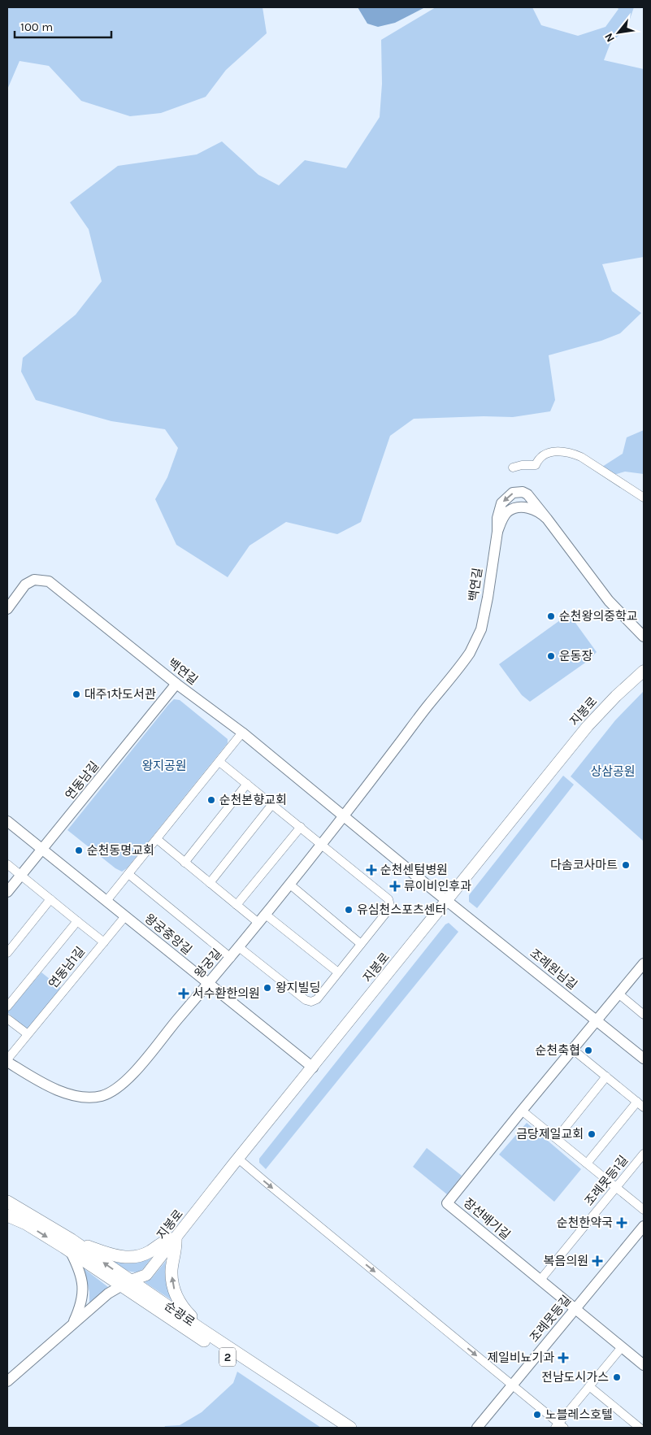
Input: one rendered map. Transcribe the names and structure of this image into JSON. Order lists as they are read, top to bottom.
{
  "streets": {
    "main road": ["지봉로", "순광로", "2"],
    "street": [
      "백연길",
      "연동남길",
      "왕궁중앙길",
      "왕궁길",
      "연동남1길",
      "조례원님길",
      "조례못등1길",
      "장선배기길",
      "조례못등길"
    ]
  },
  "crossings": [
    ["백연길", "지봉로"],
    ["백연길", "연동남길"],
    ["백연길", "왕궁길"],
    ["백연길", "조례원님길"],
    ["지봉로", "왕궁중앙길"],
    ["지봉로", "조례원님길"],
    ["지봉로", "순광로"],
    ["연동남길", "왕궁중앙길"],
    ["왕궁중앙길", "왕궁길"],
    ["왕궁중앙길", "연동남1길"],
    ["왕궁길", "연동남1길"],
    ["조례원님길", "장선배기길"],
    ["조례못등1길", "장선배기길"],
    ["장선배기길", "조례못등길"]
  ],
  "parks": ["왕지공원", "상삼공원"],
  "places": {
    "other": [
      "순천왕의중학교",
      "운동장",
      "대주1차도서관",
      "순천본향교회",
      "순천동명교회",
      "다솜코사마트",
      "유심천스포츠센터",
      "왕지빌딩",
      "순천축협",
      "금당제일교회",
      "전남도시가스",
      "노블레스호텔"
    ],
    "health": [
      "순천센텀병원",
      "류이비인후과",
      "서수환한의원",
      "순천한약국",
      "복음의원",
      "제일비뇨기과"
    ]
  },
  "scale_bar": "100 m",
  "north": "bottom left"
}
